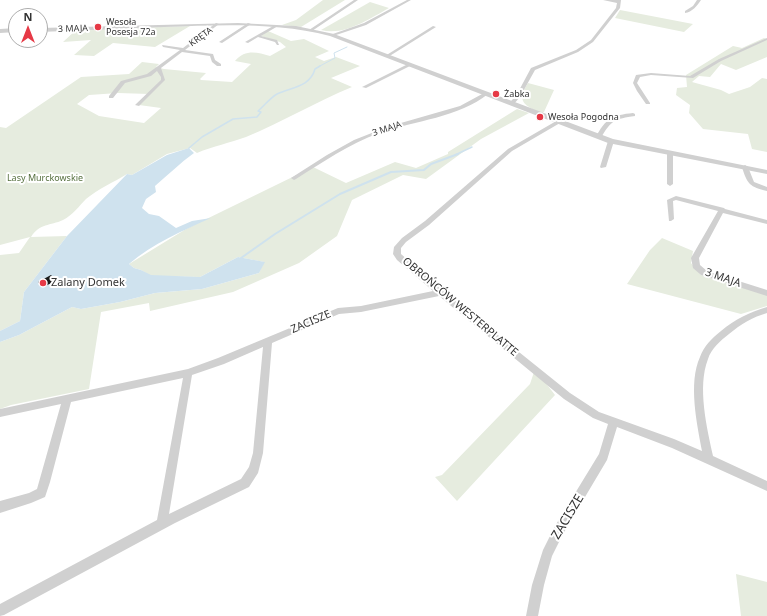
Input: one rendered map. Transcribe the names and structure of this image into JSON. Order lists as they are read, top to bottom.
{
  "streets": {
    "street": [
      "3 MAJA",
      "KRĘTA",
      "OBROŃCÓW WESTERPLATTE",
      "ZACISZE"
    ]
  },
  "crossings": [
    ["3 MAJA", "KRĘTA"],
    ["3 MAJA", "OBROŃCÓW WESTERPLATTE"],
    ["OBROŃCÓW WESTERPLATTE", "ZACISZE"]
  ],
  "parks": ["Lasy Murckowskie"],
  "places": [
    "Wesoła Posesja 72a",
    "Żabka",
    "Wesoła Pogodna",
    "Zalany Domek"
  ],
  "north": "top"
}
